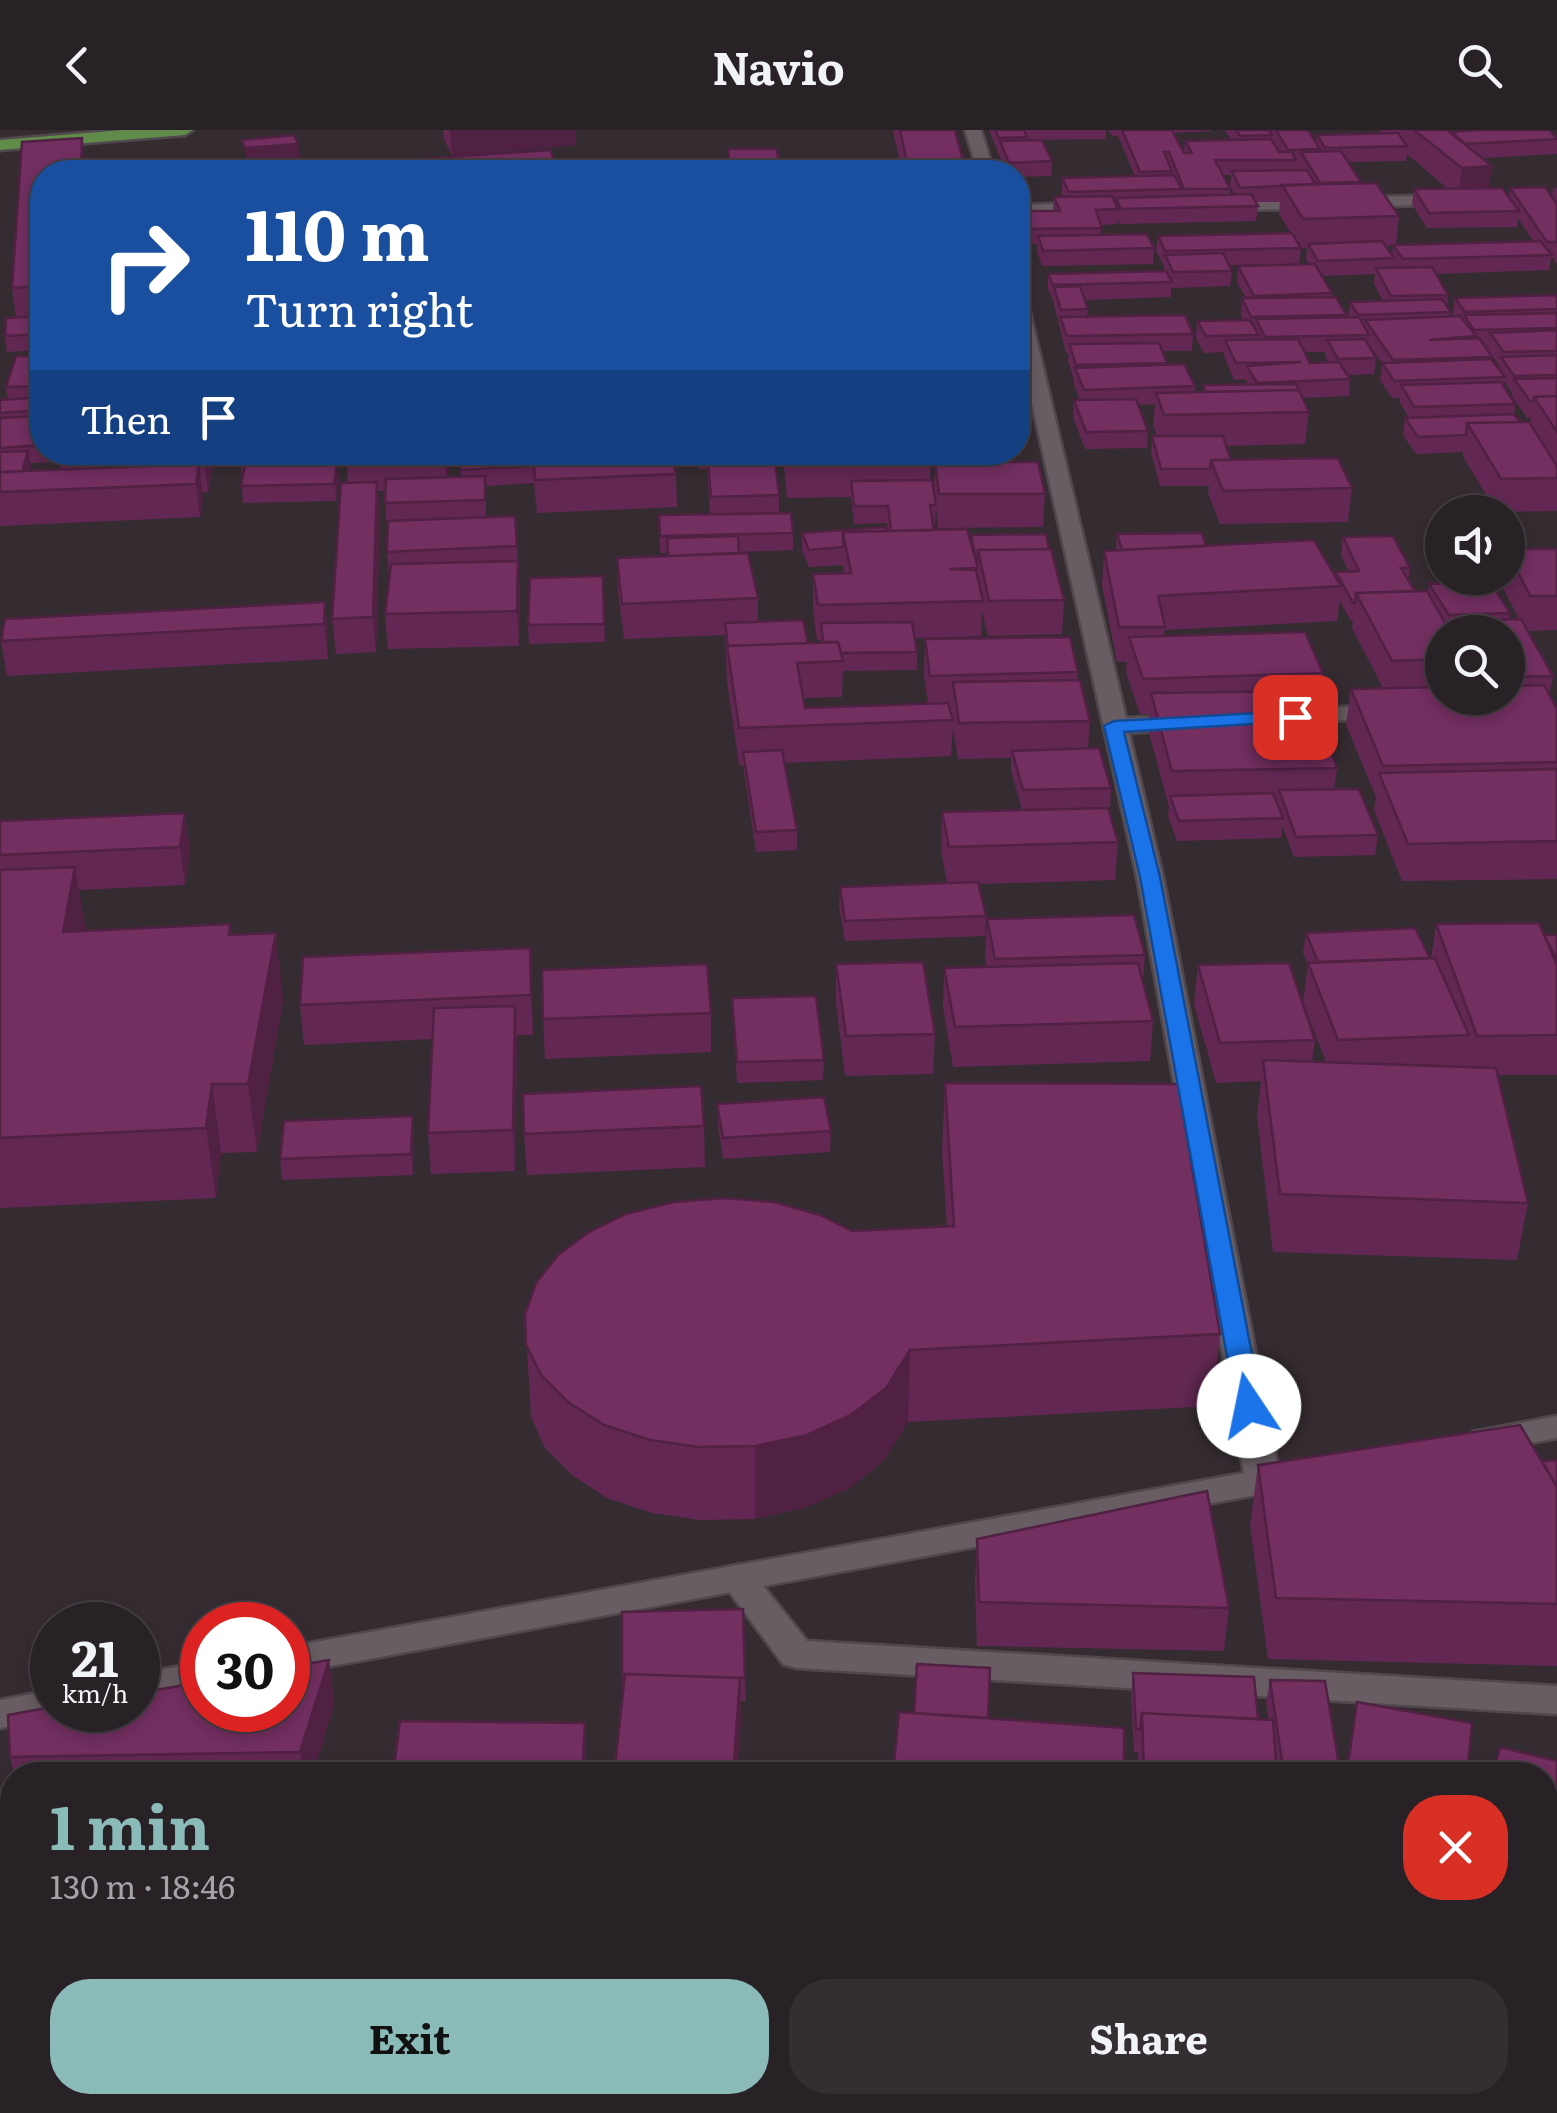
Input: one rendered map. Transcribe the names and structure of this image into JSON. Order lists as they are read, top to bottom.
{
  "page": {
    "header": "Navio",
    "turn": ["110 m", "Turn right"],
    "then": "Then",
    "speed": "21 km/h",
    "limit": "30",
    "heading": ["1 min", "130 m · 18:46"],
    "buttons": ["Exit", "Share"]
  }
}
